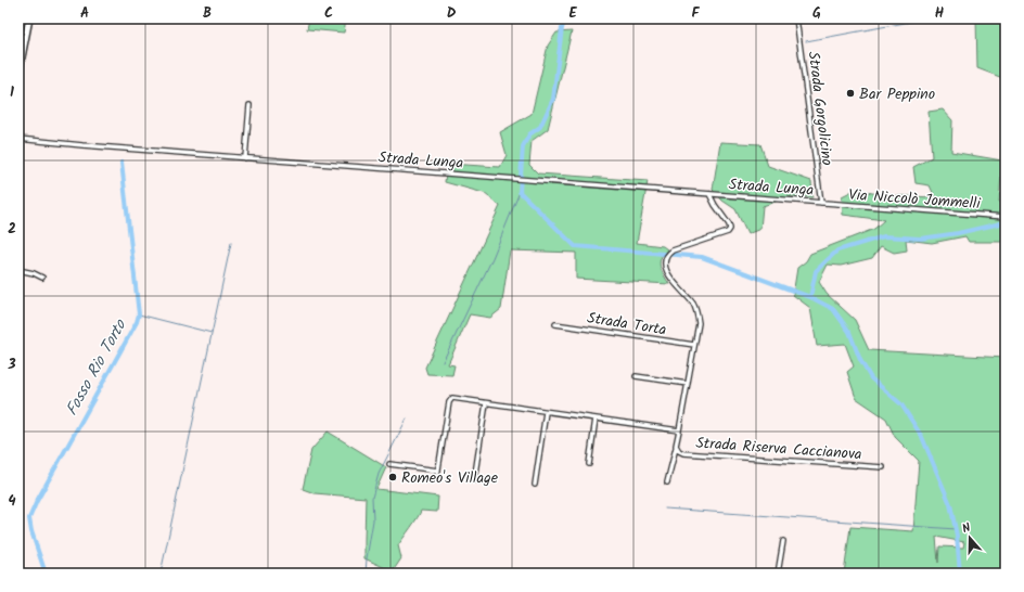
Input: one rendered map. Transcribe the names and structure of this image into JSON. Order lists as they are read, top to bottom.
{
  "streets": {
    "street": [
      "Strada Gorgolicino",
      "Strada Lunga",
      "Via Niccolò Jommelli",
      "Strada Torta",
      "Strada Riserva Caccianova"
    ]
  },
  "crossings": [
    ["Strada Gorgolicino", "Strada Lunga"],
    ["Strada Gorgolicino", "Via Niccolò Jommelli"],
    ["Strada Lunga", "Via Niccolò Jommelli"]
  ],
  "water": ["Fosso Rio Torto"],
  "places": ["Bar Peppino", "Romeo's Village"],
  "north": "top",
  "grid": {
    "columns": [
      "A",
      "B",
      "C",
      "D",
      "E",
      "F",
      "G",
      "H"
    ],
    "rows": [
      "1",
      "2",
      "3",
      "4"
    ]
  }
}
